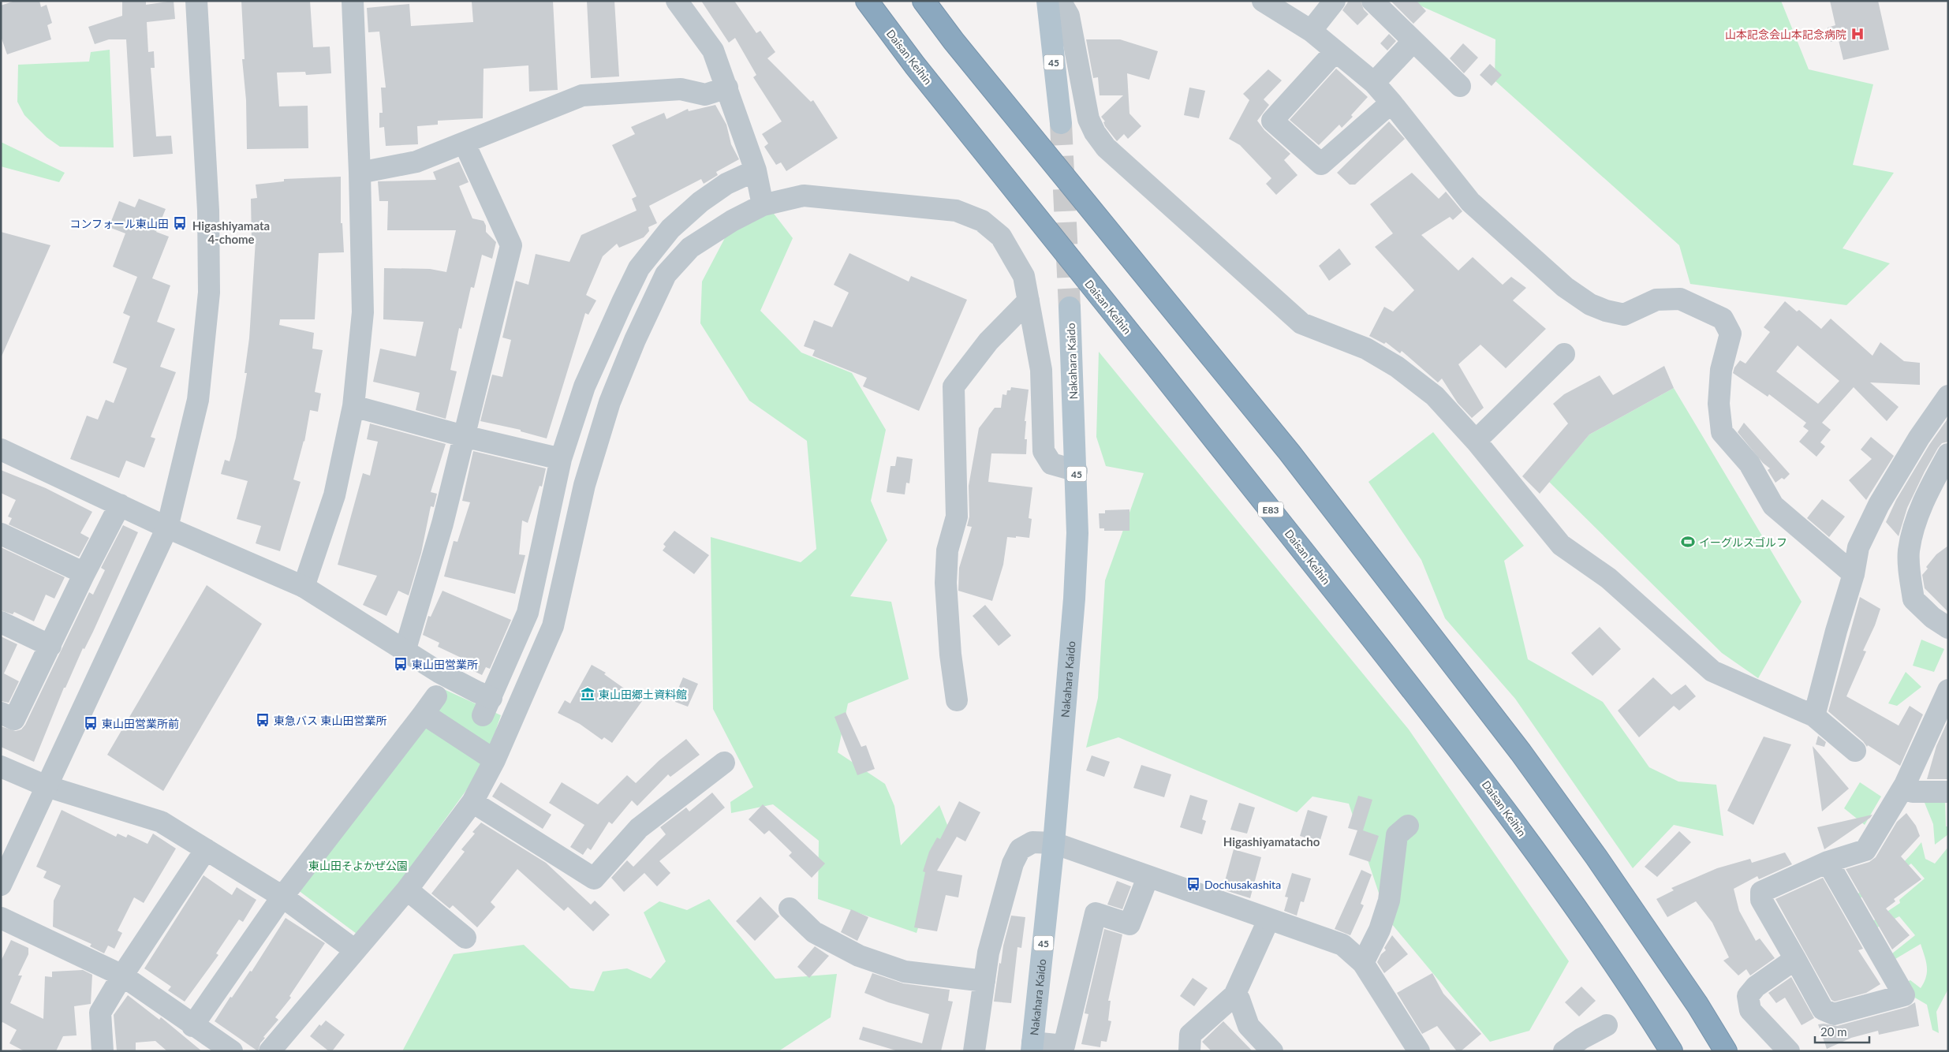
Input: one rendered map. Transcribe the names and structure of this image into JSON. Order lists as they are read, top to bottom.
{
  "streets": {
    "highway": ["Daisan Keihin", "E83"],
    "main road": ["45", "Nakahara Kaido"]
  },
  "districts": ["Higashiyamata 4-chome", "Higashiyamatacho"],
  "parks": ["東山田そよかぜ公園"],
  "places": {
    "hospital": ["山本記念会山本記念病院"],
    "bus stop": [
      "コンフォール東山田",
      "東山田営業所",
      "東急バス 東山田営業所",
      "東山田営業所前",
      "Dochusakashita"
    ],
    "sports": ["イーグルスゴルフ"],
    "museum": ["東山田郷土資料館"]
  },
  "scale_bar": "20 m"
}
